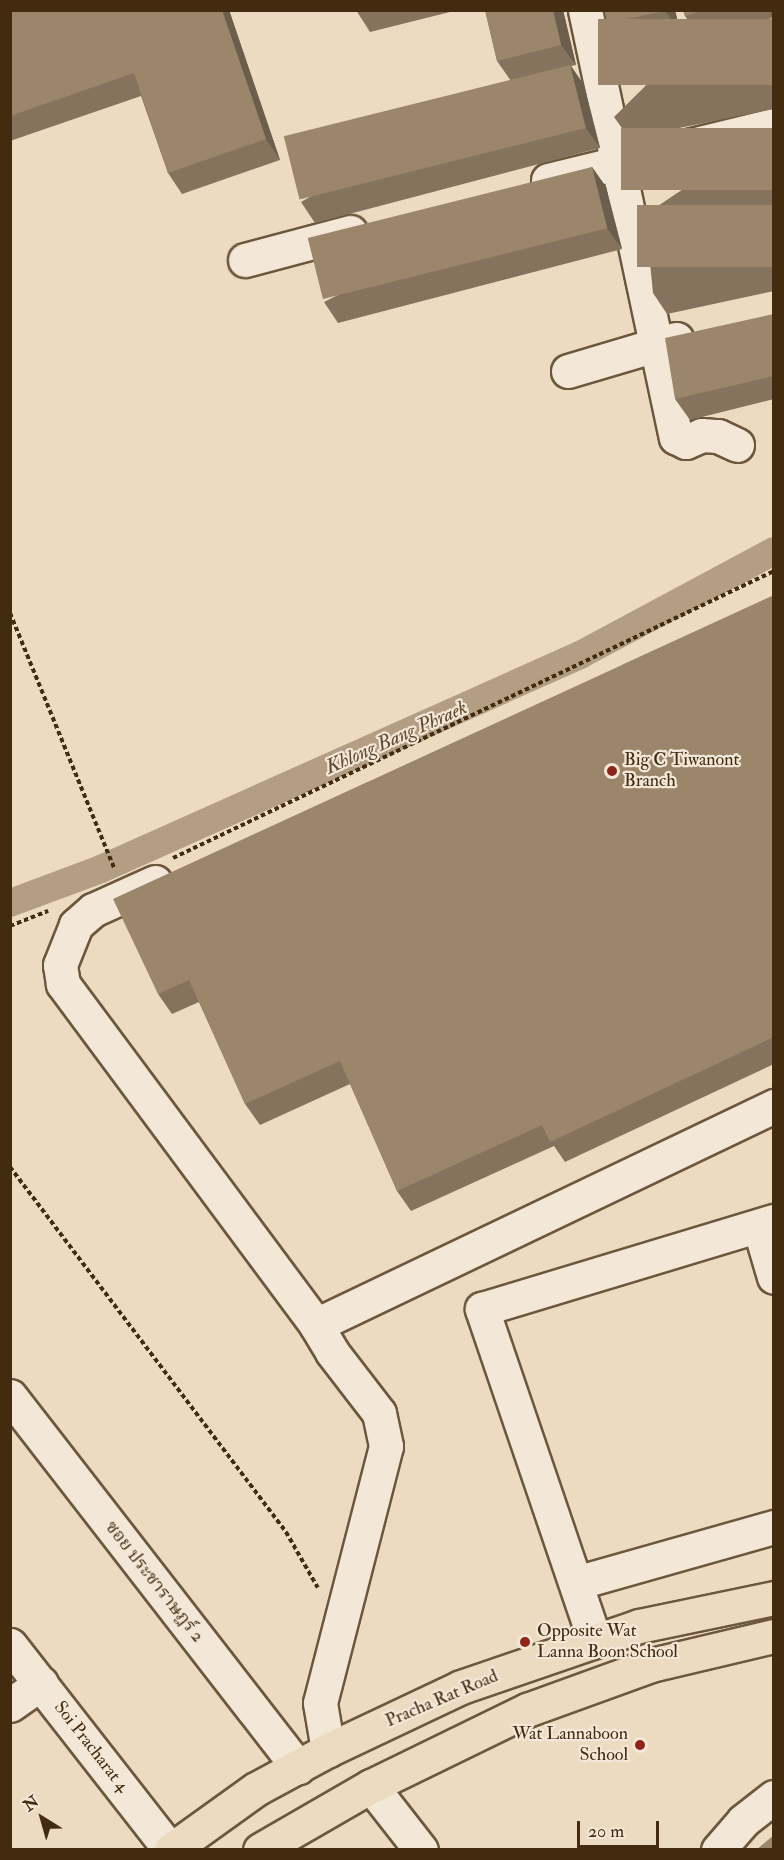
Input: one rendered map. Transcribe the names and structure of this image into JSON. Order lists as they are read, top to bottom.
{
  "streets": {
    "main road": ["Pracha Rat Road"],
    "lane": ["ซอย ประชาราษฎร์ 2", "Soi Pracharat 4"]
  },
  "crossings": [
    ["ซอย ประชาราษฎร์ 2", "Pracha Rat Road"],
    ["Pracha Rat Road", "Soi Pracharat 4"]
  ],
  "water": ["Khlong Bang Phraek"],
  "places": ["Big C Tiwanont Branch", "Opposite Wat Lanna Boon School", "Wat Lannaboon School"],
  "scale_bar": "20 m",
  "north": "top left"
}
